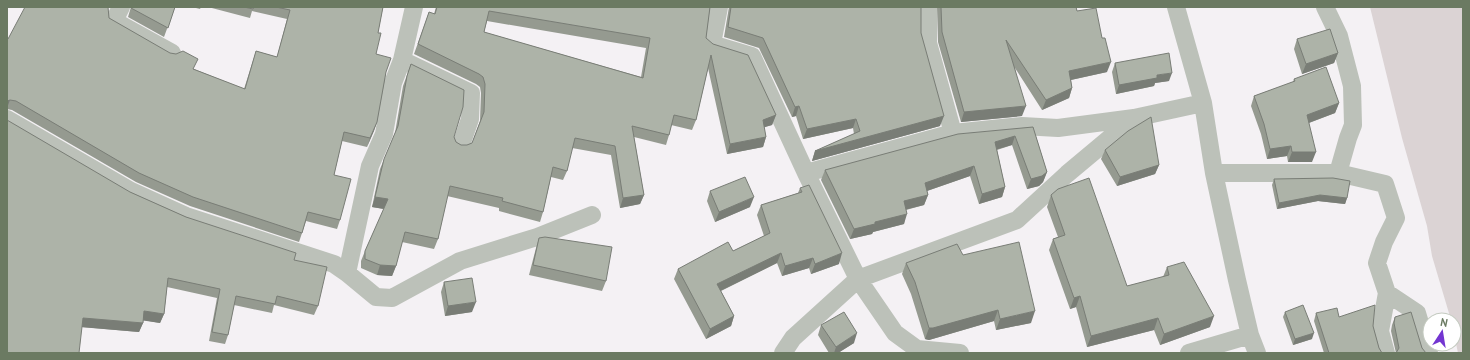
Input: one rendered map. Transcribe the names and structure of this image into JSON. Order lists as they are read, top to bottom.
{
  "north": "top"
}
